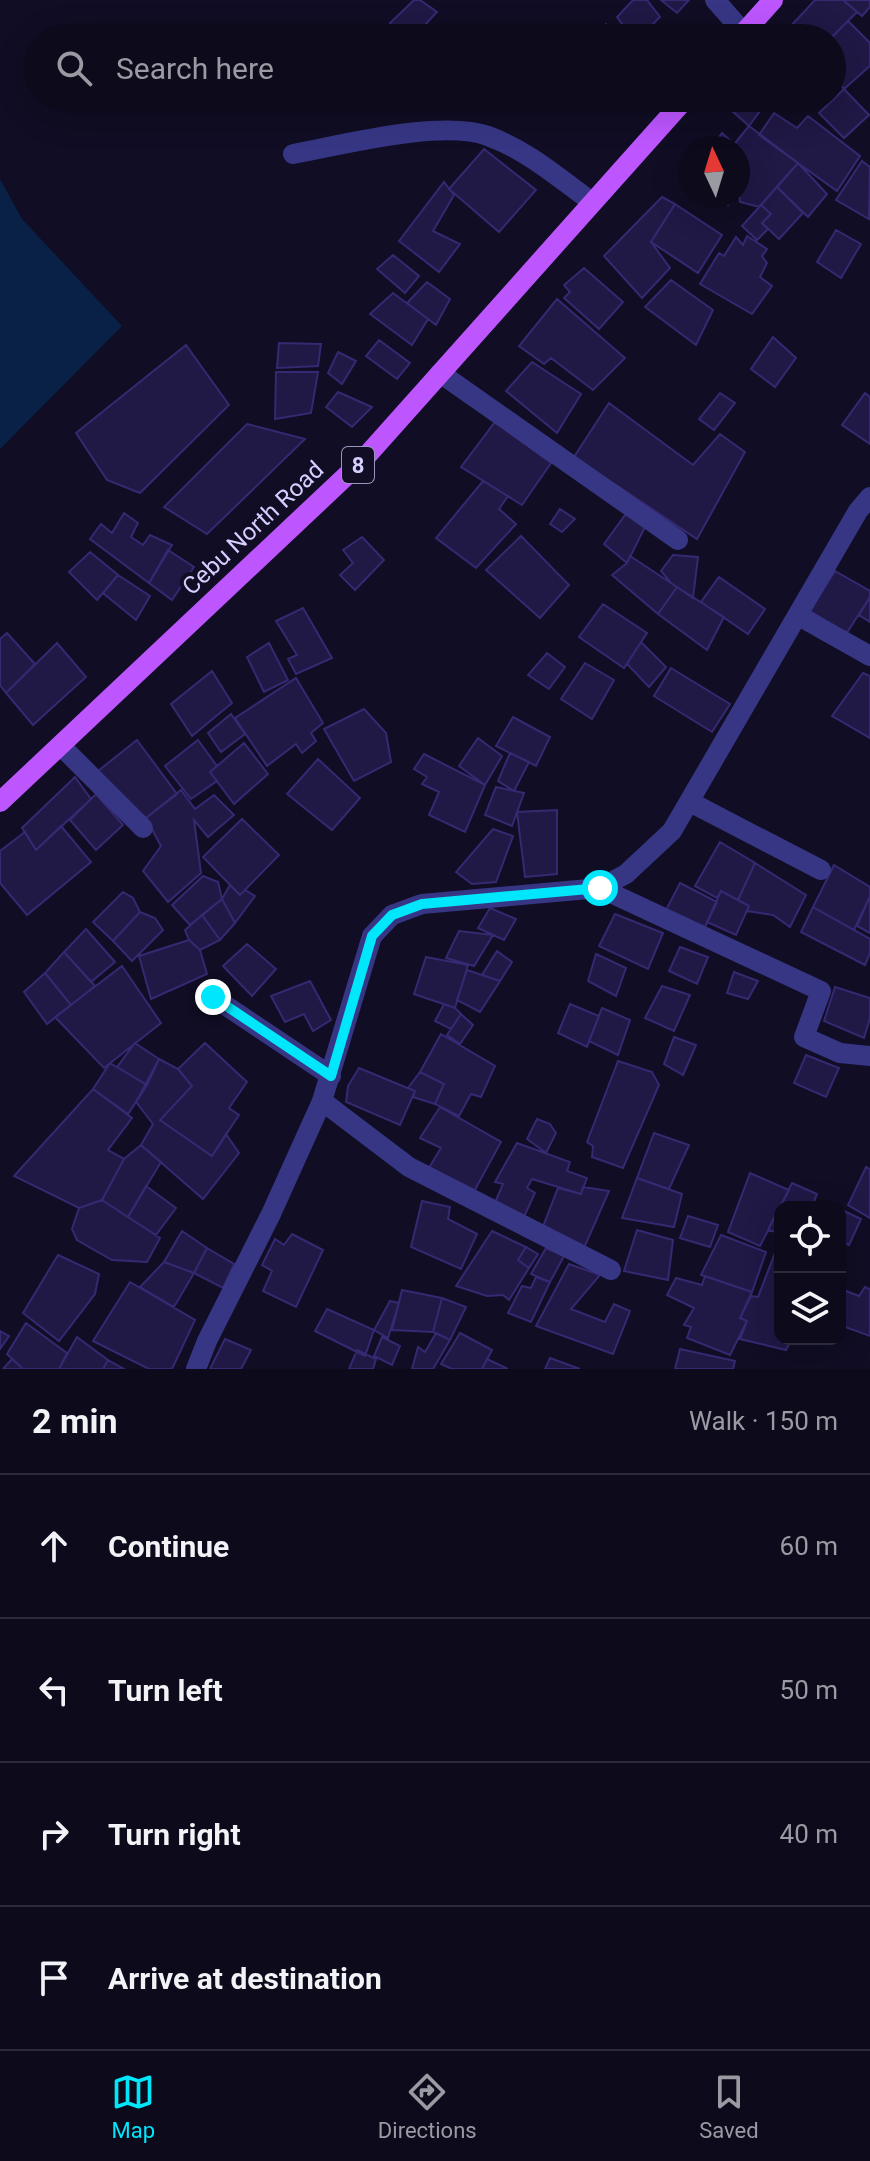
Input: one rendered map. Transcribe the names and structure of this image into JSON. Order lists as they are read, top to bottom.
{
  "streets": {
    "main road": ["8", "Cebu North Road"]
  },
  "north": "top",
  "page": {
    "search": "Search here",
    "heading": ["2 min", "Walk · 150 m"],
    "list": [
      ["Continue", "60 m"],
      ["Turn left", "50 m"],
      ["Turn right", "40 m"],
      "Arrive at destination"
    ],
    "nav": ["Map", "Directions", "Saved"]
  }
}
